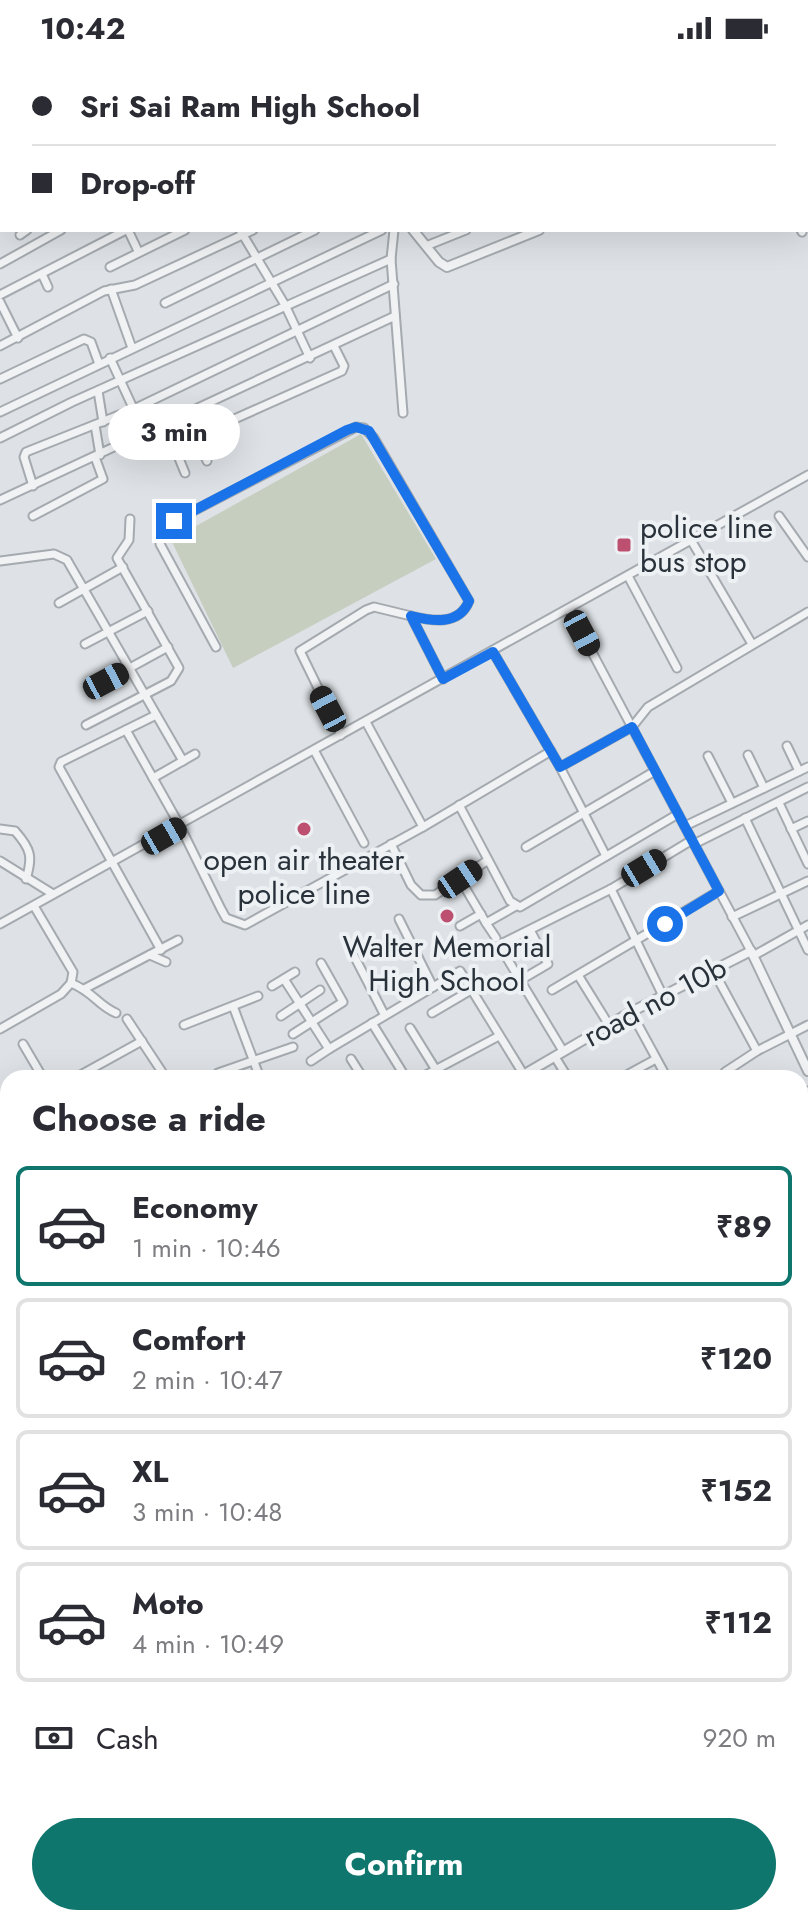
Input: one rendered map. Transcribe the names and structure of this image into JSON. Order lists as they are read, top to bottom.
{
  "streets": {
    "street": ["road no 10b"]
  },
  "places": {
    "transit": ["police line bus stop"],
    "other": ["open air theater police line", "Walter Memorial High School"]
  },
  "page": {
    "status": "10:42",
    "banner": ["Sri Sai Ram High School", "Drop-off"],
    "bubble": "3 min",
    "heading": "Choose a ride",
    "list": [
      {
        "name": "Economy",
        "note": "1 min · 10:46",
        "value": "₹89"
      },
      {
        "name": "Comfort",
        "note": "2 min · 10:47",
        "value": "₹120"
      },
      {
        "name": "XL",
        "note": "3 min · 10:48",
        "value": "₹152"
      },
      {
        "name": "Moto",
        "note": "4 min · 10:49",
        "value": "₹112"
      }
    ],
    "pay": ["Cash", "920 m"],
    "buttons": "Confirm"
  }
}
